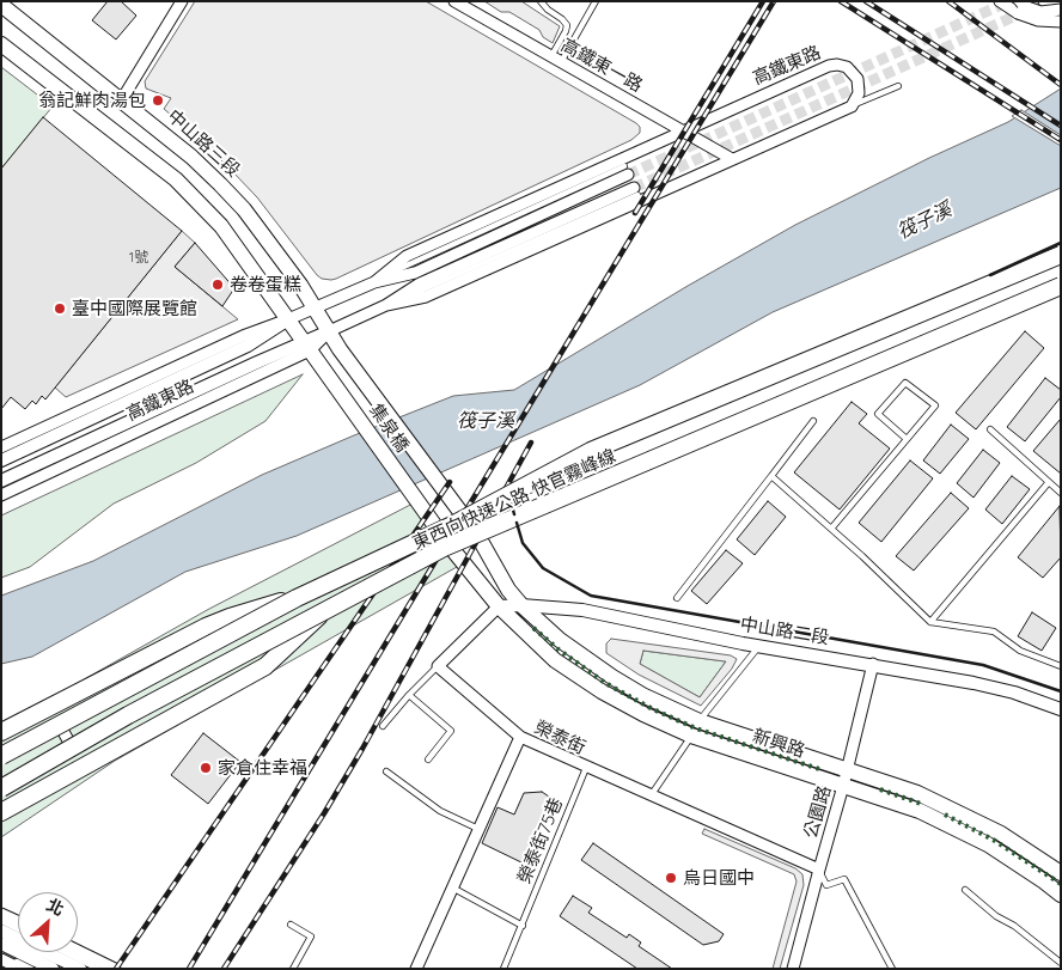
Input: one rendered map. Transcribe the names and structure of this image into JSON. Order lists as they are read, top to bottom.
{
  "streets": {
    "highway": ["東西向快速公路 快官霧峰線"],
    "main road": ["中山路三段", "集泉橋", "新興路"],
    "street": [
      "高鐵東一路",
      "高鐵東路",
      "中山路二段",
      "榮泰街",
      "公園路"
    ],
    "lane": ["榮泰街75巷"]
  },
  "crossings": [
    ["高鐵東一路", "高鐵東路"],
    ["高鐵東路", "中山路三段"],
    ["高鐵東路", "集泉橋"],
    ["中山路三段", "集泉橋"],
    ["集泉橋", "中山路二段"],
    ["集泉橋", "新興路"],
    ["中山路二段", "新興路"],
    ["中山路二段", "公園路"],
    ["榮泰街", "公園路"],
    ["榮泰街", "榮泰街75巷"],
    ["新興路", "公園路"]
  ],
  "water": ["筏子溪"],
  "places": [
    "翁記鮮肉湯包",
    "卷卷蛋糕",
    "臺中國際展覽館",
    "家倉住幸福",
    "烏日國中"
  ],
  "house_numbers": ["1號"],
  "north": "top right"
}
